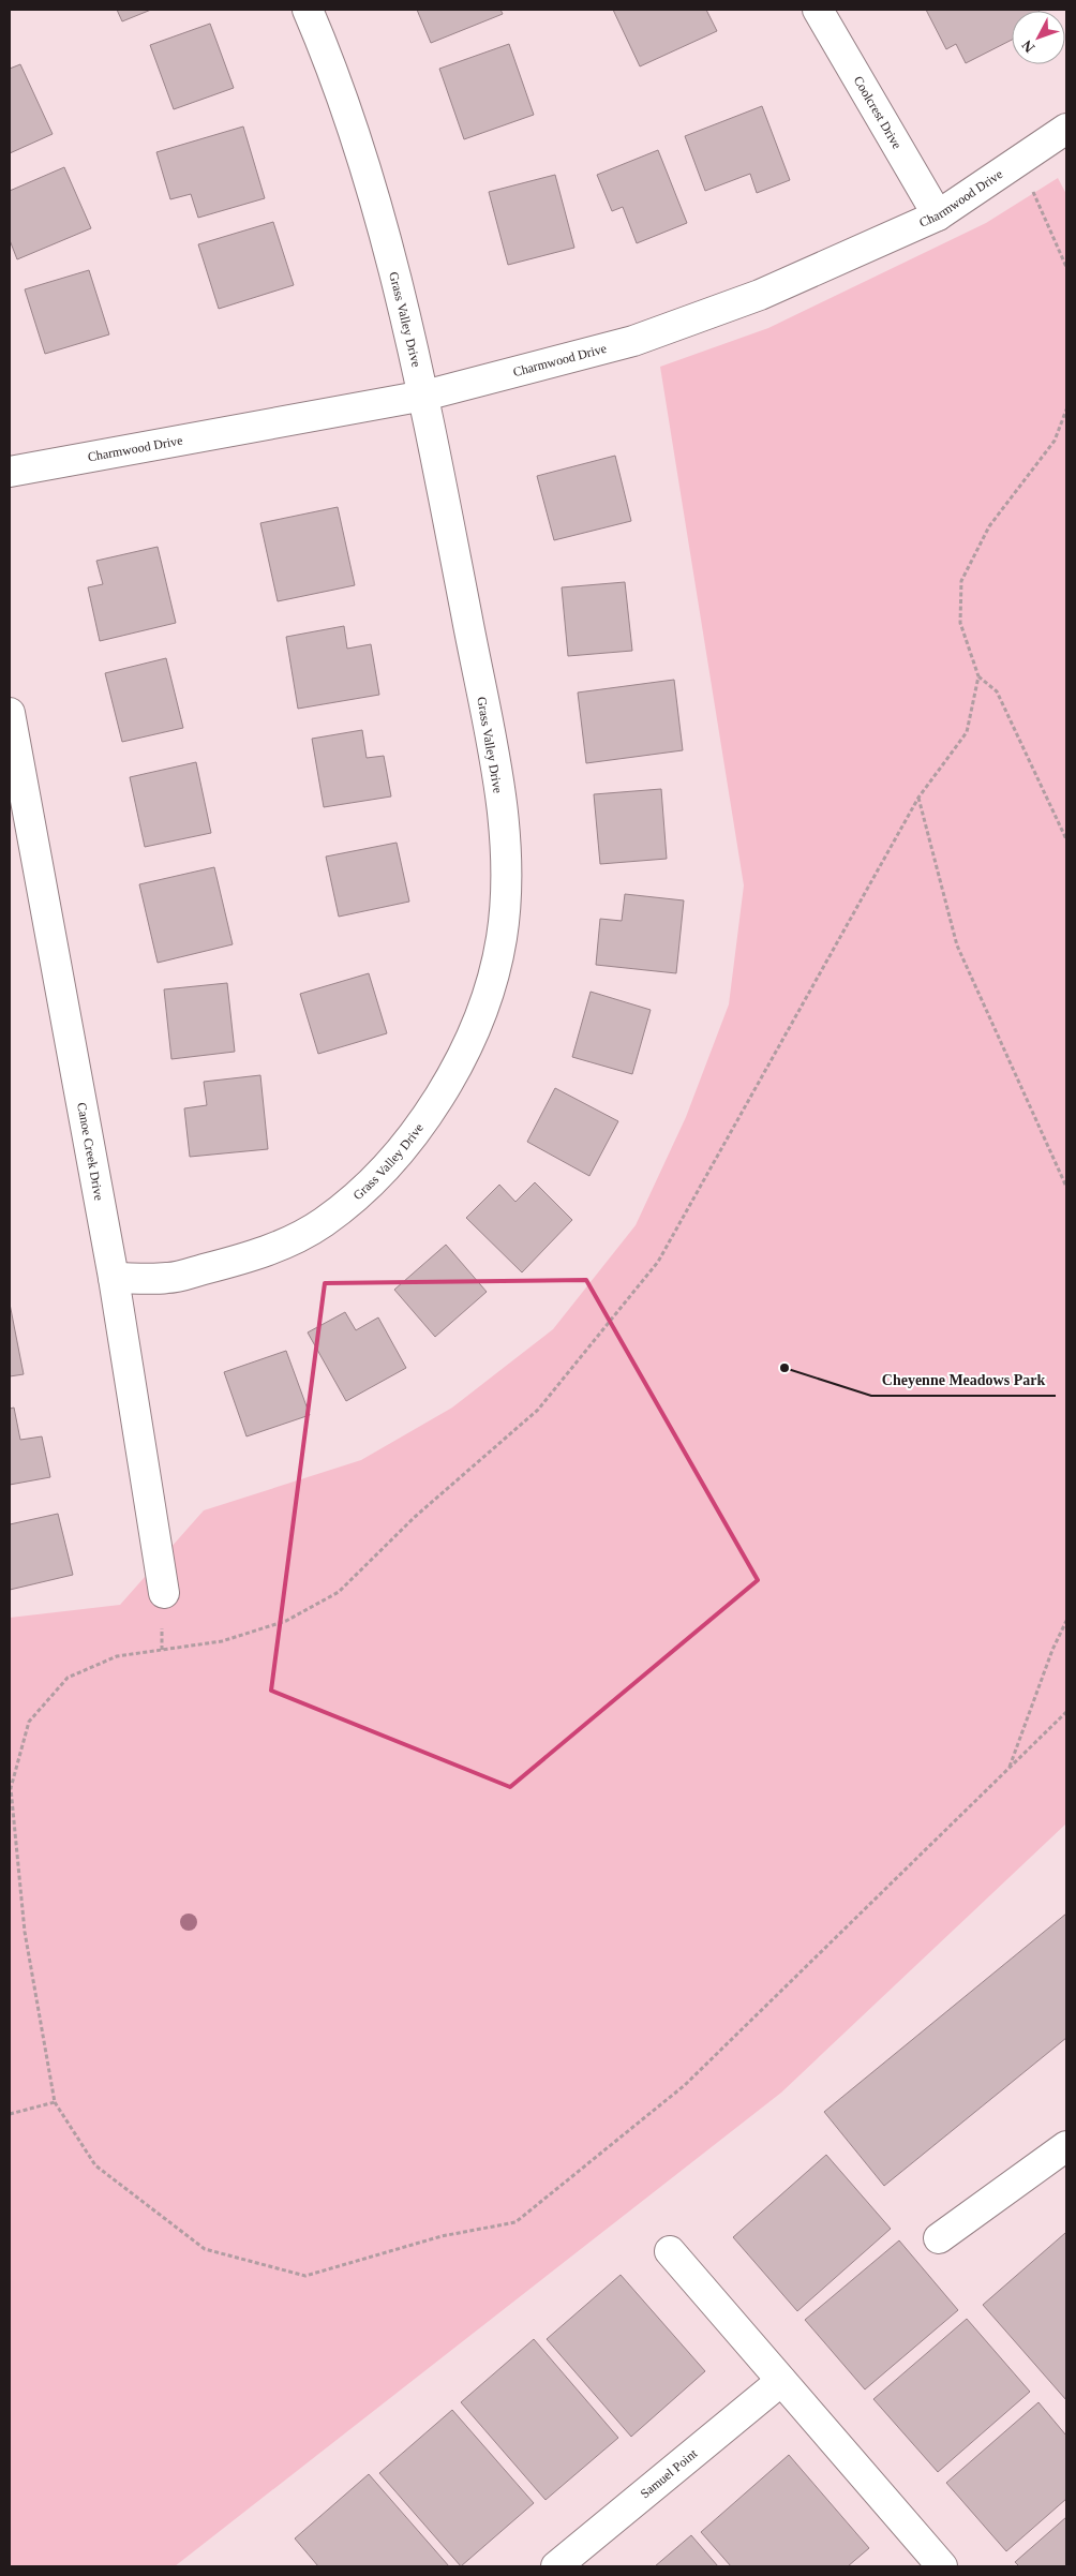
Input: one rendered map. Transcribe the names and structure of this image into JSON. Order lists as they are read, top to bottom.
{
  "streets": {
    "street": [
      "Coolcrest Drive",
      "Charmwood Drive",
      "Grass Valley Drive",
      "Canoe Creek Drive",
      "Samuel Point"
    ]
  },
  "crossings": [
    ["Coolcrest Drive", "Charmwood Drive"],
    ["Charmwood Drive", "Grass Valley Drive"],
    ["Grass Valley Drive", "Canoe Creek Drive"]
  ],
  "places": ["Cheyenne Meadows Park"],
  "north": "bottom left"
}
